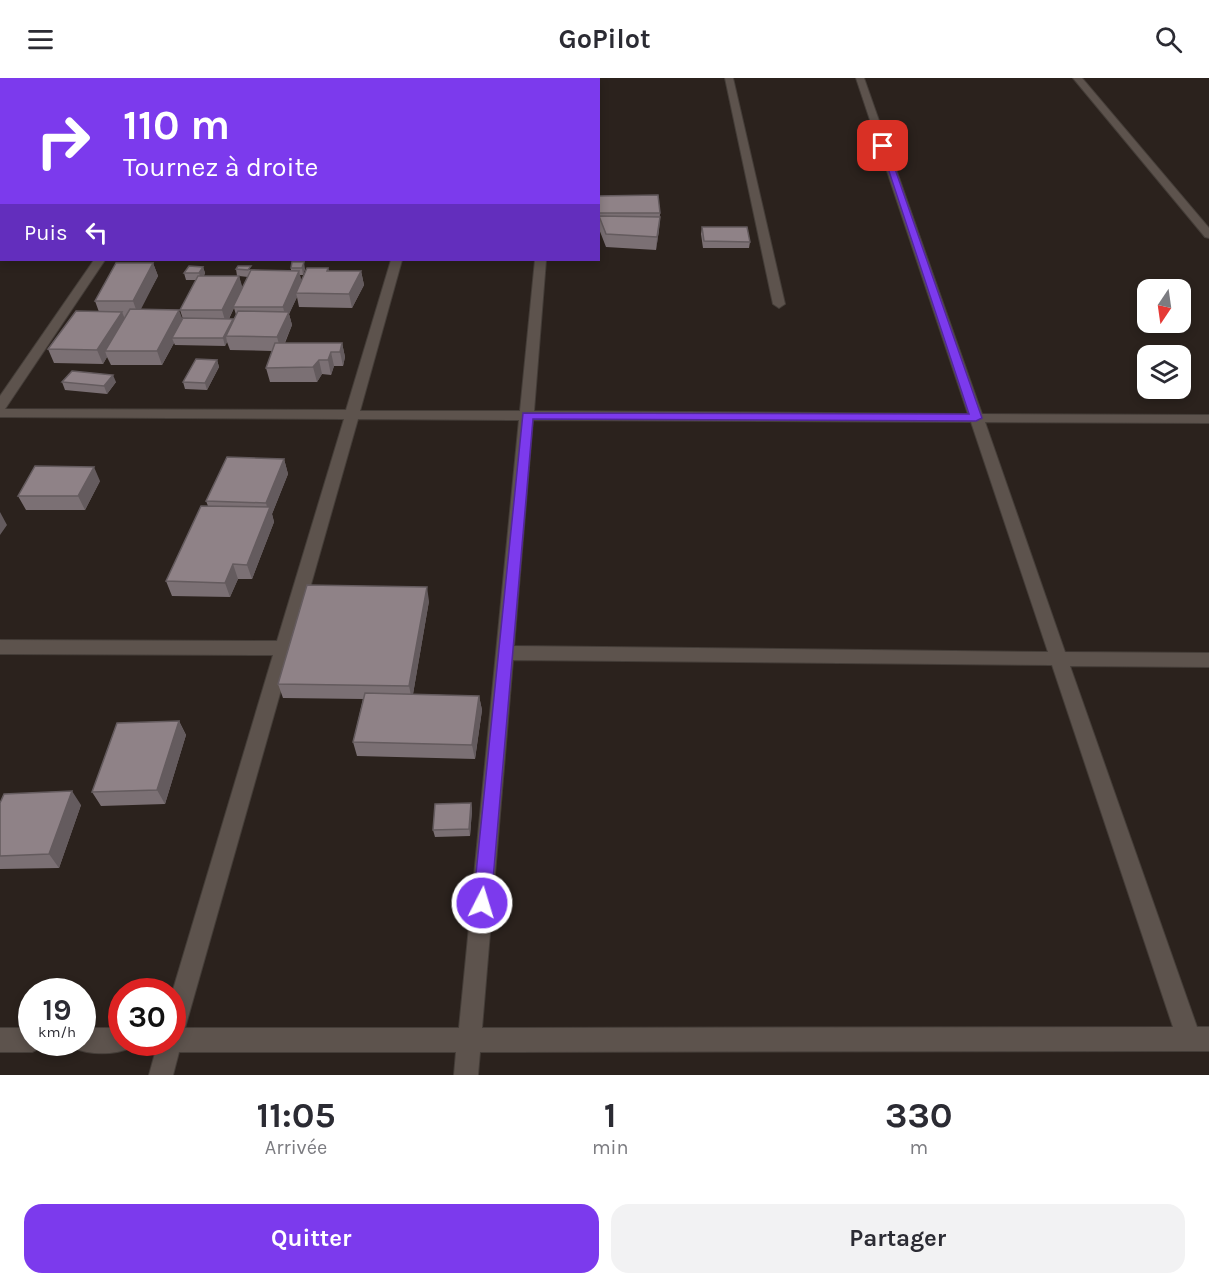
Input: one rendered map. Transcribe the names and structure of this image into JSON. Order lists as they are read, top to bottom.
{
  "north": "bottom",
  "page": {
    "header": "GoPilot",
    "turn": ["110 m", "Tournez à droite"],
    "then": "Puis",
    "speed": "19 km/h",
    "limit": "30",
    "eta": [
      "11:05",
      "Arrivée",
      "1",
      "min",
      "330",
      "m"
    ],
    "buttons": ["Quitter", "Partager"]
  }
}
